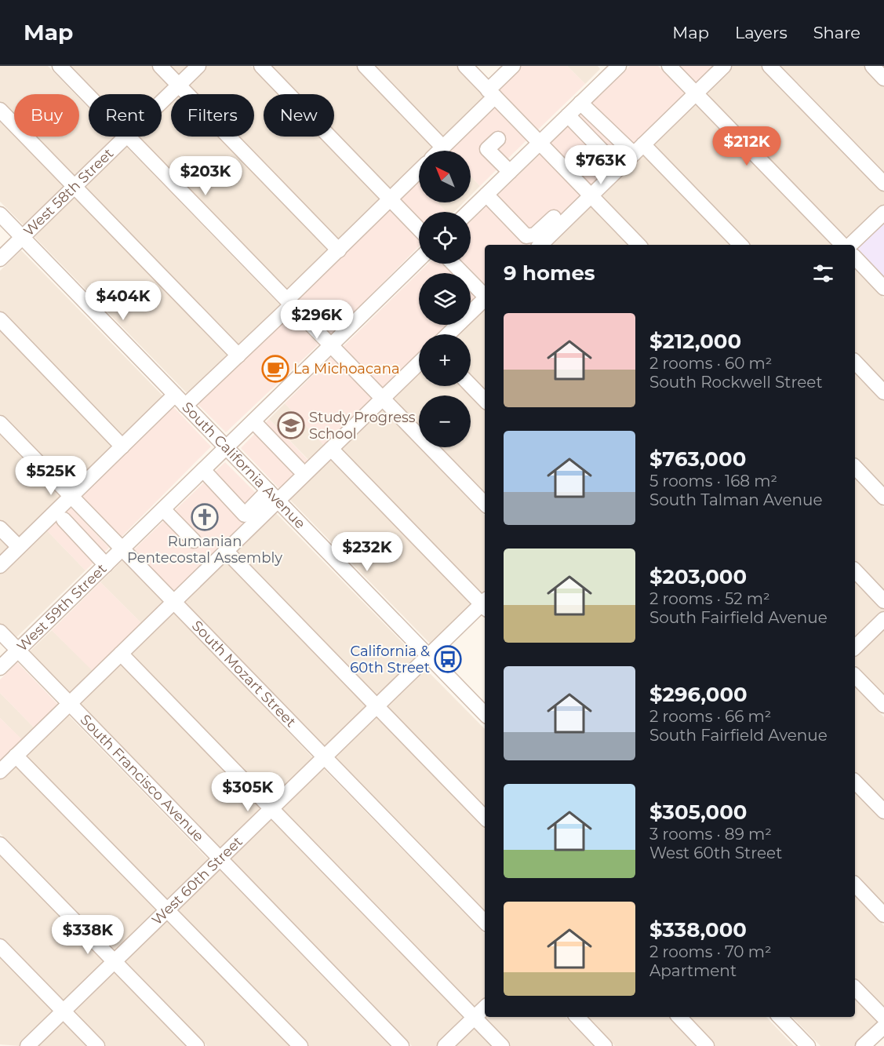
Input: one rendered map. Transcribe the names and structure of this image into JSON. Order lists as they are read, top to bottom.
{
  "streets": {
    "street": [
      "West 58th Street",
      "South California Avenue",
      "West 59th Street",
      "South Mozart Street",
      "South Francisco Avenue",
      "West 60th Street"
    ]
  },
  "crossings": [
    ["West 58th Street", "South California Avenue"],
    ["South California Avenue", "West 59th Street"],
    ["South California Avenue", "West 60th Street"],
    ["West 59th Street", "South Mozart Street"],
    ["West 59th Street", "South Francisco Avenue"],
    ["South Mozart Street", "West 60th Street"],
    ["South Francisco Avenue", "West 60th Street"]
  ],
  "places": {
    "cafe": ["La Michoacana"],
    "school or university": ["Study Progress School"],
    "church": ["Rumanian Pentecostal Assembly"],
    "bus stop": ["California & 60th Street"]
  },
  "north": "top left",
  "page": {
    "header": "Map",
    "nav": ["Map", "Layers", "Share"],
    "chip": [
      "Buy",
      "Rent",
      "Filters",
      "New"
    ],
    "price": [
      "$212K",
      "$763K",
      "$203K",
      "$404K",
      "$296K",
      "$525K",
      "$232K",
      "$305K",
      "$338K"
    ],
    "map_buttons": ["+", "−"],
    "heading": "9 homes",
    "list": [
      {
        "name": "$212,000",
        "note": "2 rooms · 60 m² · South Rockwell Street"
      },
      {
        "name": "$763,000",
        "note": "5 rooms · 168 m² · South Talman Avenue"
      },
      {
        "name": "$203,000",
        "note": "2 rooms · 52 m² · South Fairfield Avenue"
      },
      {
        "name": "$296,000",
        "note": "2 rooms · 66 m² · South Fairfield Avenue"
      },
      {
        "name": "$305,000",
        "note": "3 rooms · 89 m² · West 60th Street"
      },
      {
        "name": "$338,000",
        "note": "2 rooms · 70 m² · Apartment"
      }
    ]
  }
}
